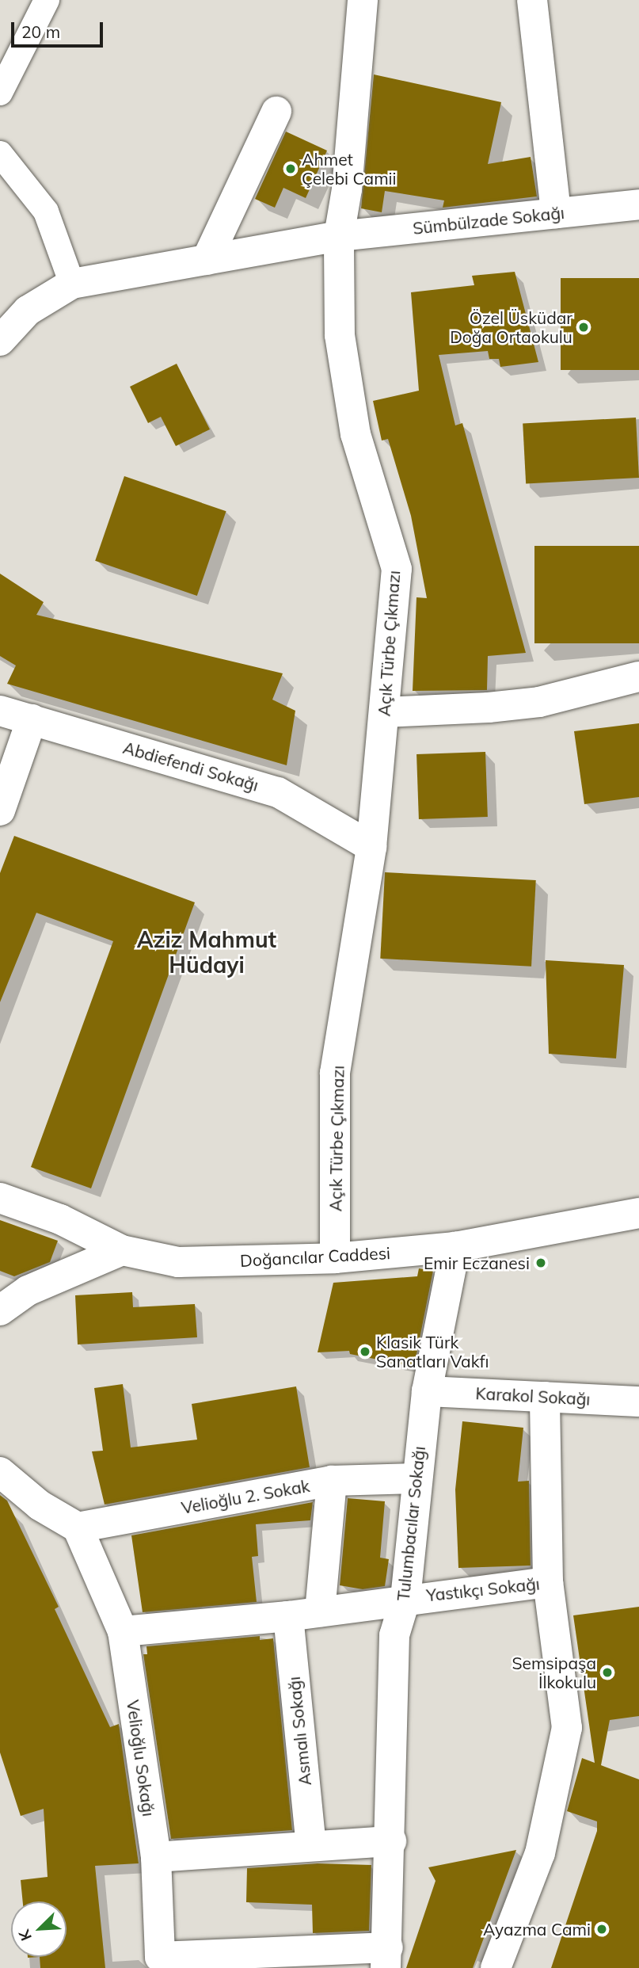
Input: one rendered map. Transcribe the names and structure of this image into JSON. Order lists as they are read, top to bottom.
{
  "streets": {
    "street": [
      "Sümbülzade Sokağı",
      "Açık Türbe Çıkmazı",
      "Abdiefendi Sokağı",
      "Doğancılar Caddesi",
      "Karakol Sokağı",
      "Velioğlu 2. Sokak",
      "Tulumbacılar Sokağı",
      "Yastıkçı Sokağı",
      "Asmalı Sokağı",
      "Velioğlu Sokağı"
    ]
  },
  "crossings": [
    ["Sümbülzade Sokağı", "Açık Türbe Çıkmazı"],
    ["Açık Türbe Çıkmazı", "Abdiefendi Sokağı"],
    ["Açık Türbe Çıkmazı", "Doğancılar Caddesi"],
    ["Doğancılar Caddesi", "Tulumbacılar Sokağı"],
    ["Karakol Sokağı", "Tulumbacılar Sokağı"],
    ["Velioğlu 2. Sokak", "Tulumbacılar Sokağı"],
    ["Velioğlu 2. Sokak", "Velioğlu Sokağı"],
    ["Tulumbacılar Sokağı", "Yastıkçı Sokağı"],
    ["Tulumbacılar Sokağı", "Velioğlu Sokağı"],
    ["Yastıkçı Sokağı", "Asmalı Sokağı"],
    ["Yastıkçı Sokağı", "Velioğlu Sokağı"]
  ],
  "districts": ["Aziz Mahmut Hüdayi"],
  "places": [
    "Ahmet Çelebi Camii",
    "Özel Üsküdar Doğa Ortaokulu",
    "Emir Eczanesi",
    "Klasik Türk Sanatları Vakfı",
    "Semsipaşa İlkokulu",
    "Ayazma Cami"
  ],
  "scale_bar": "20 m",
  "north": "bottom left"
}
